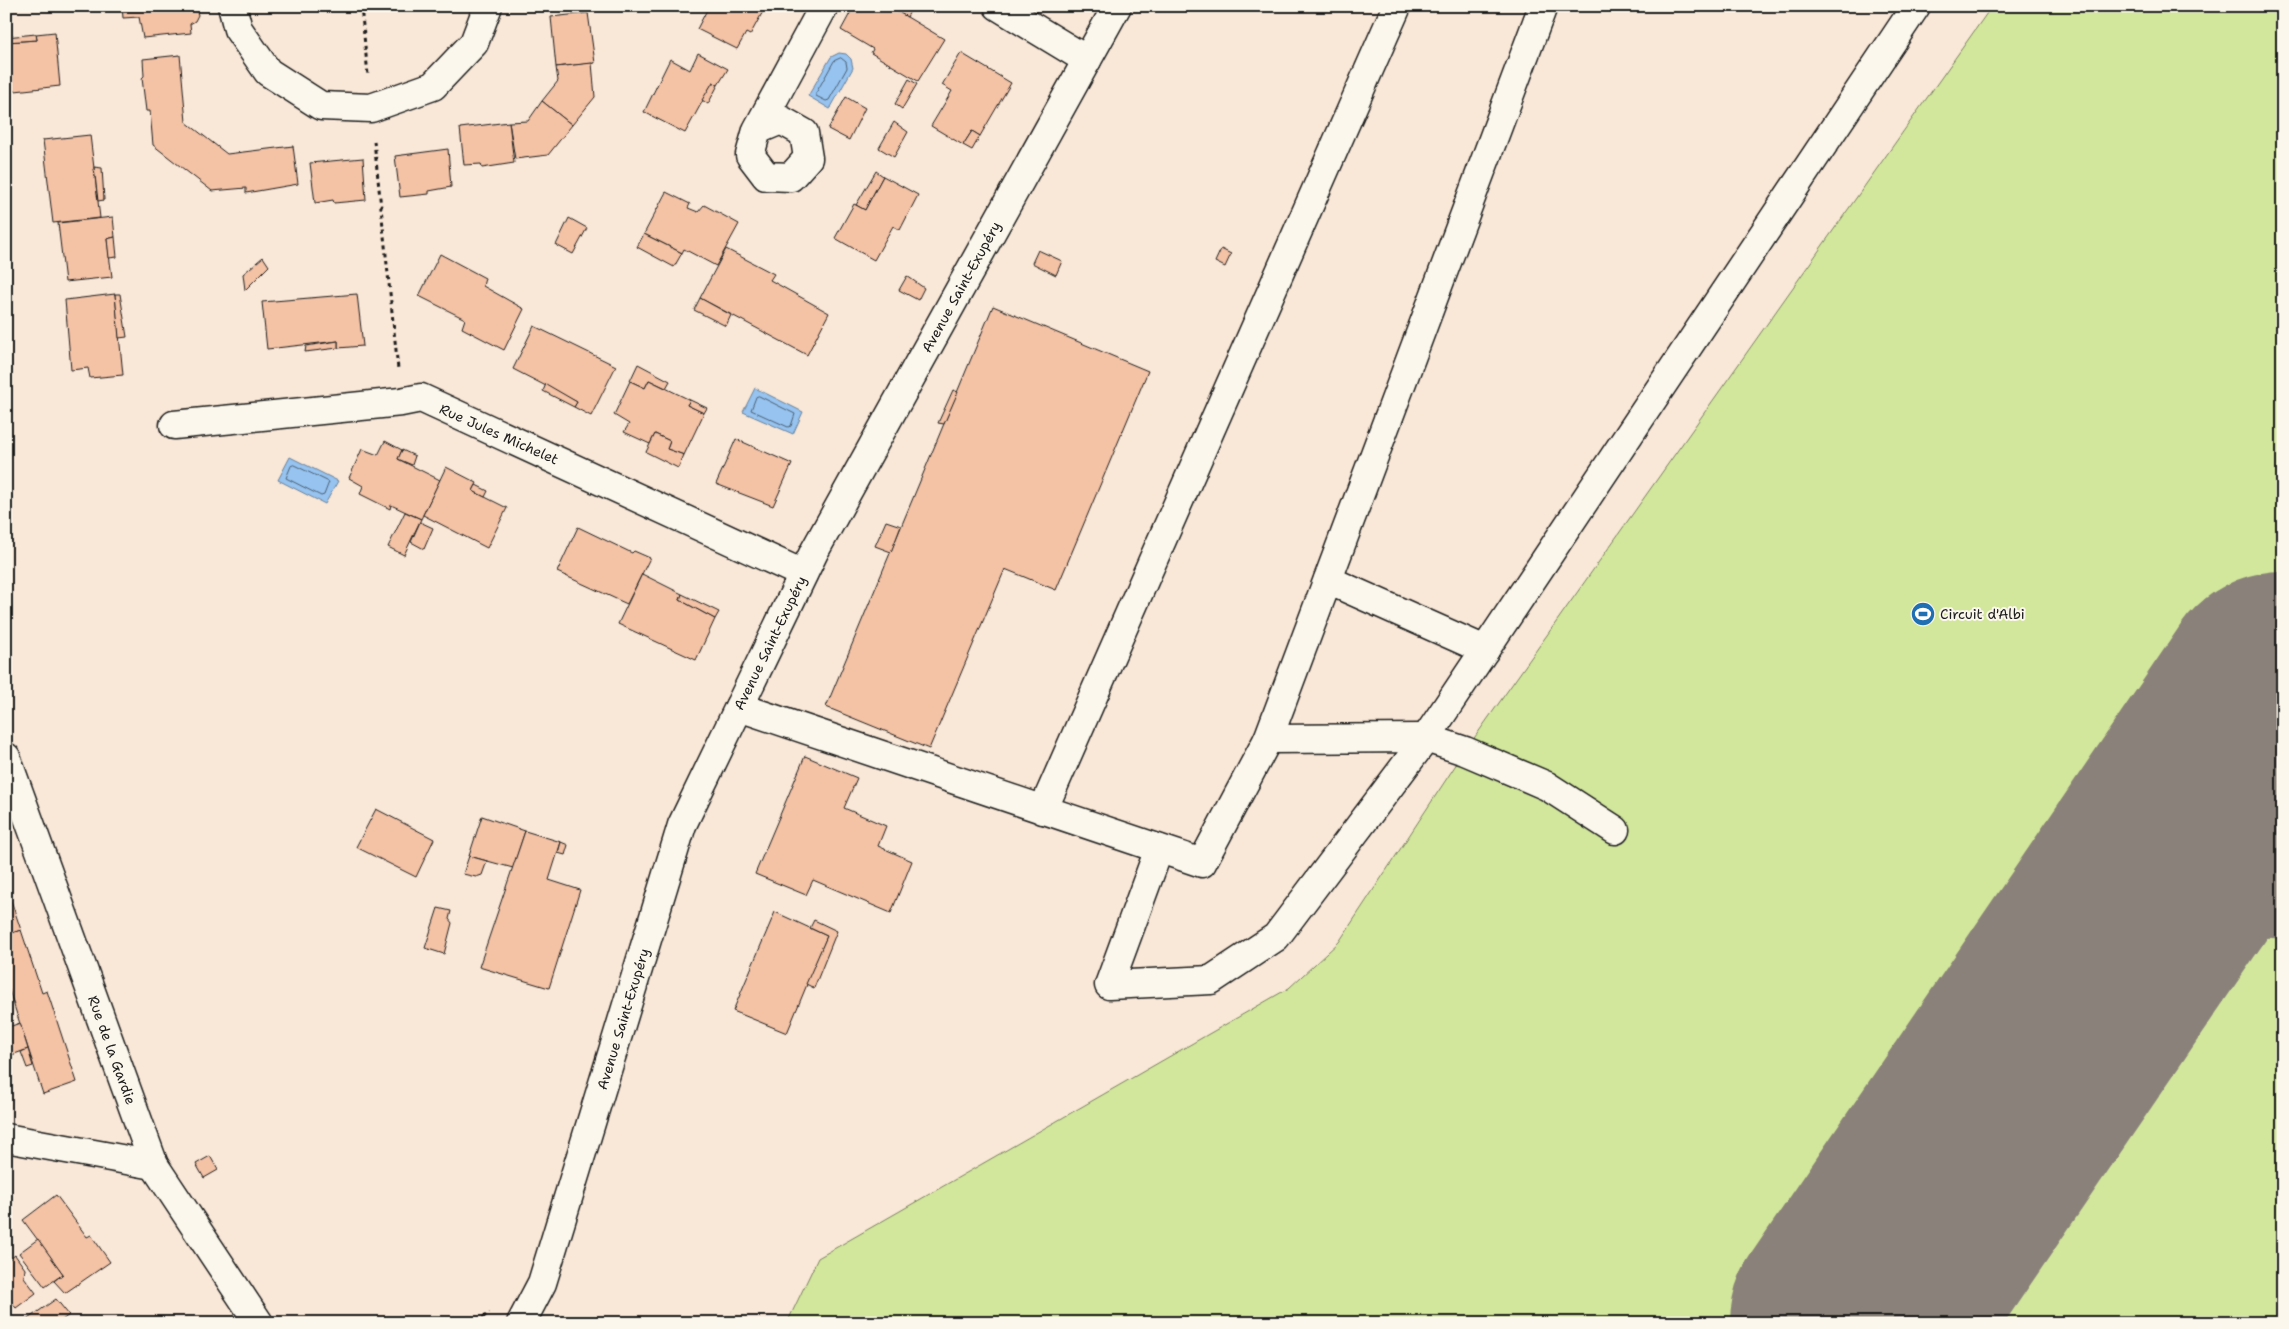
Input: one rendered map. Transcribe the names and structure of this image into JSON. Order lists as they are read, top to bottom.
{
  "streets": {
    "street": ["Avenue Saint-Exupéry", "Rue Jules Michelet", "Rue de la Gardie"]
  },
  "crossings": [
    ["Avenue Saint-Exupéry", "Rue Jules Michelet"]
  ],
  "places": {
    "sports": ["Circuit d'Albi"]
  }
}
